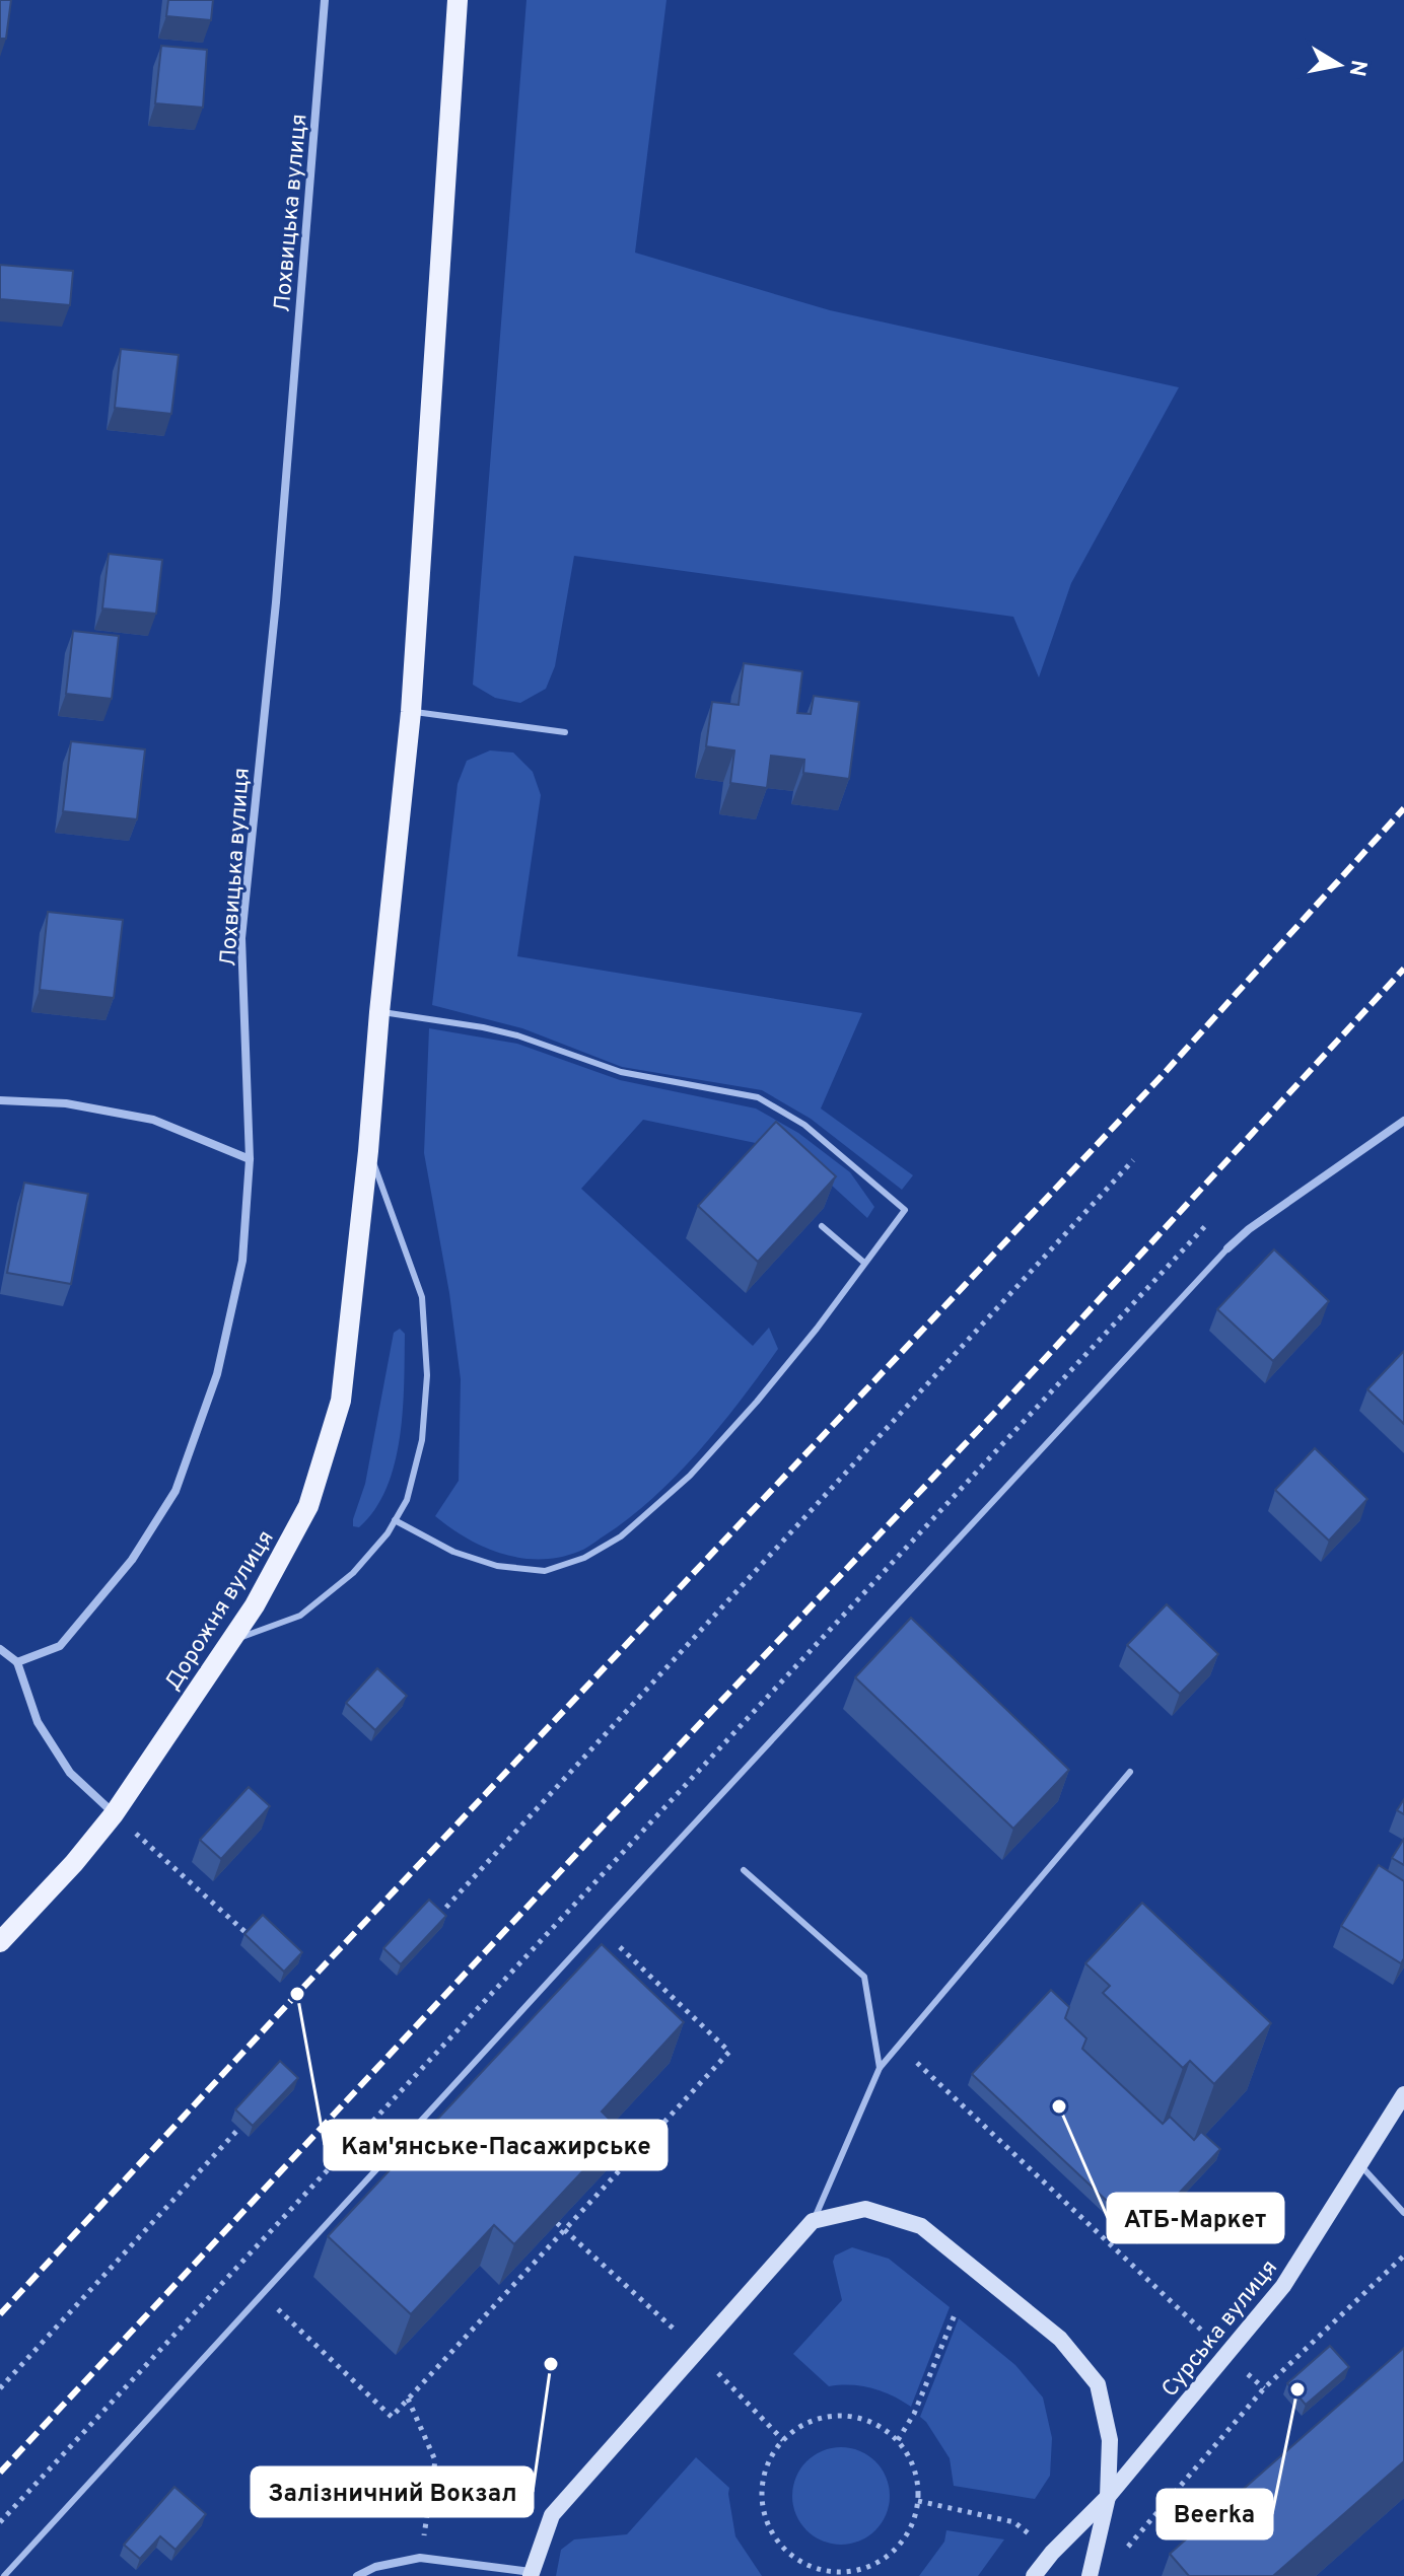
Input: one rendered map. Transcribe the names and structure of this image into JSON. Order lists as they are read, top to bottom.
{
  "streets": {
    "main road": ["Дорожня вулиця", "Сурська вулиця"],
    "street": ["Лохвицька вулиця"]
  },
  "places": [
    "Кам'янське-Пасажирське",
    "АТБ-Маркет",
    "Залізничний Вокзал",
    "Beerka"
  ],
  "north": "right"
}
